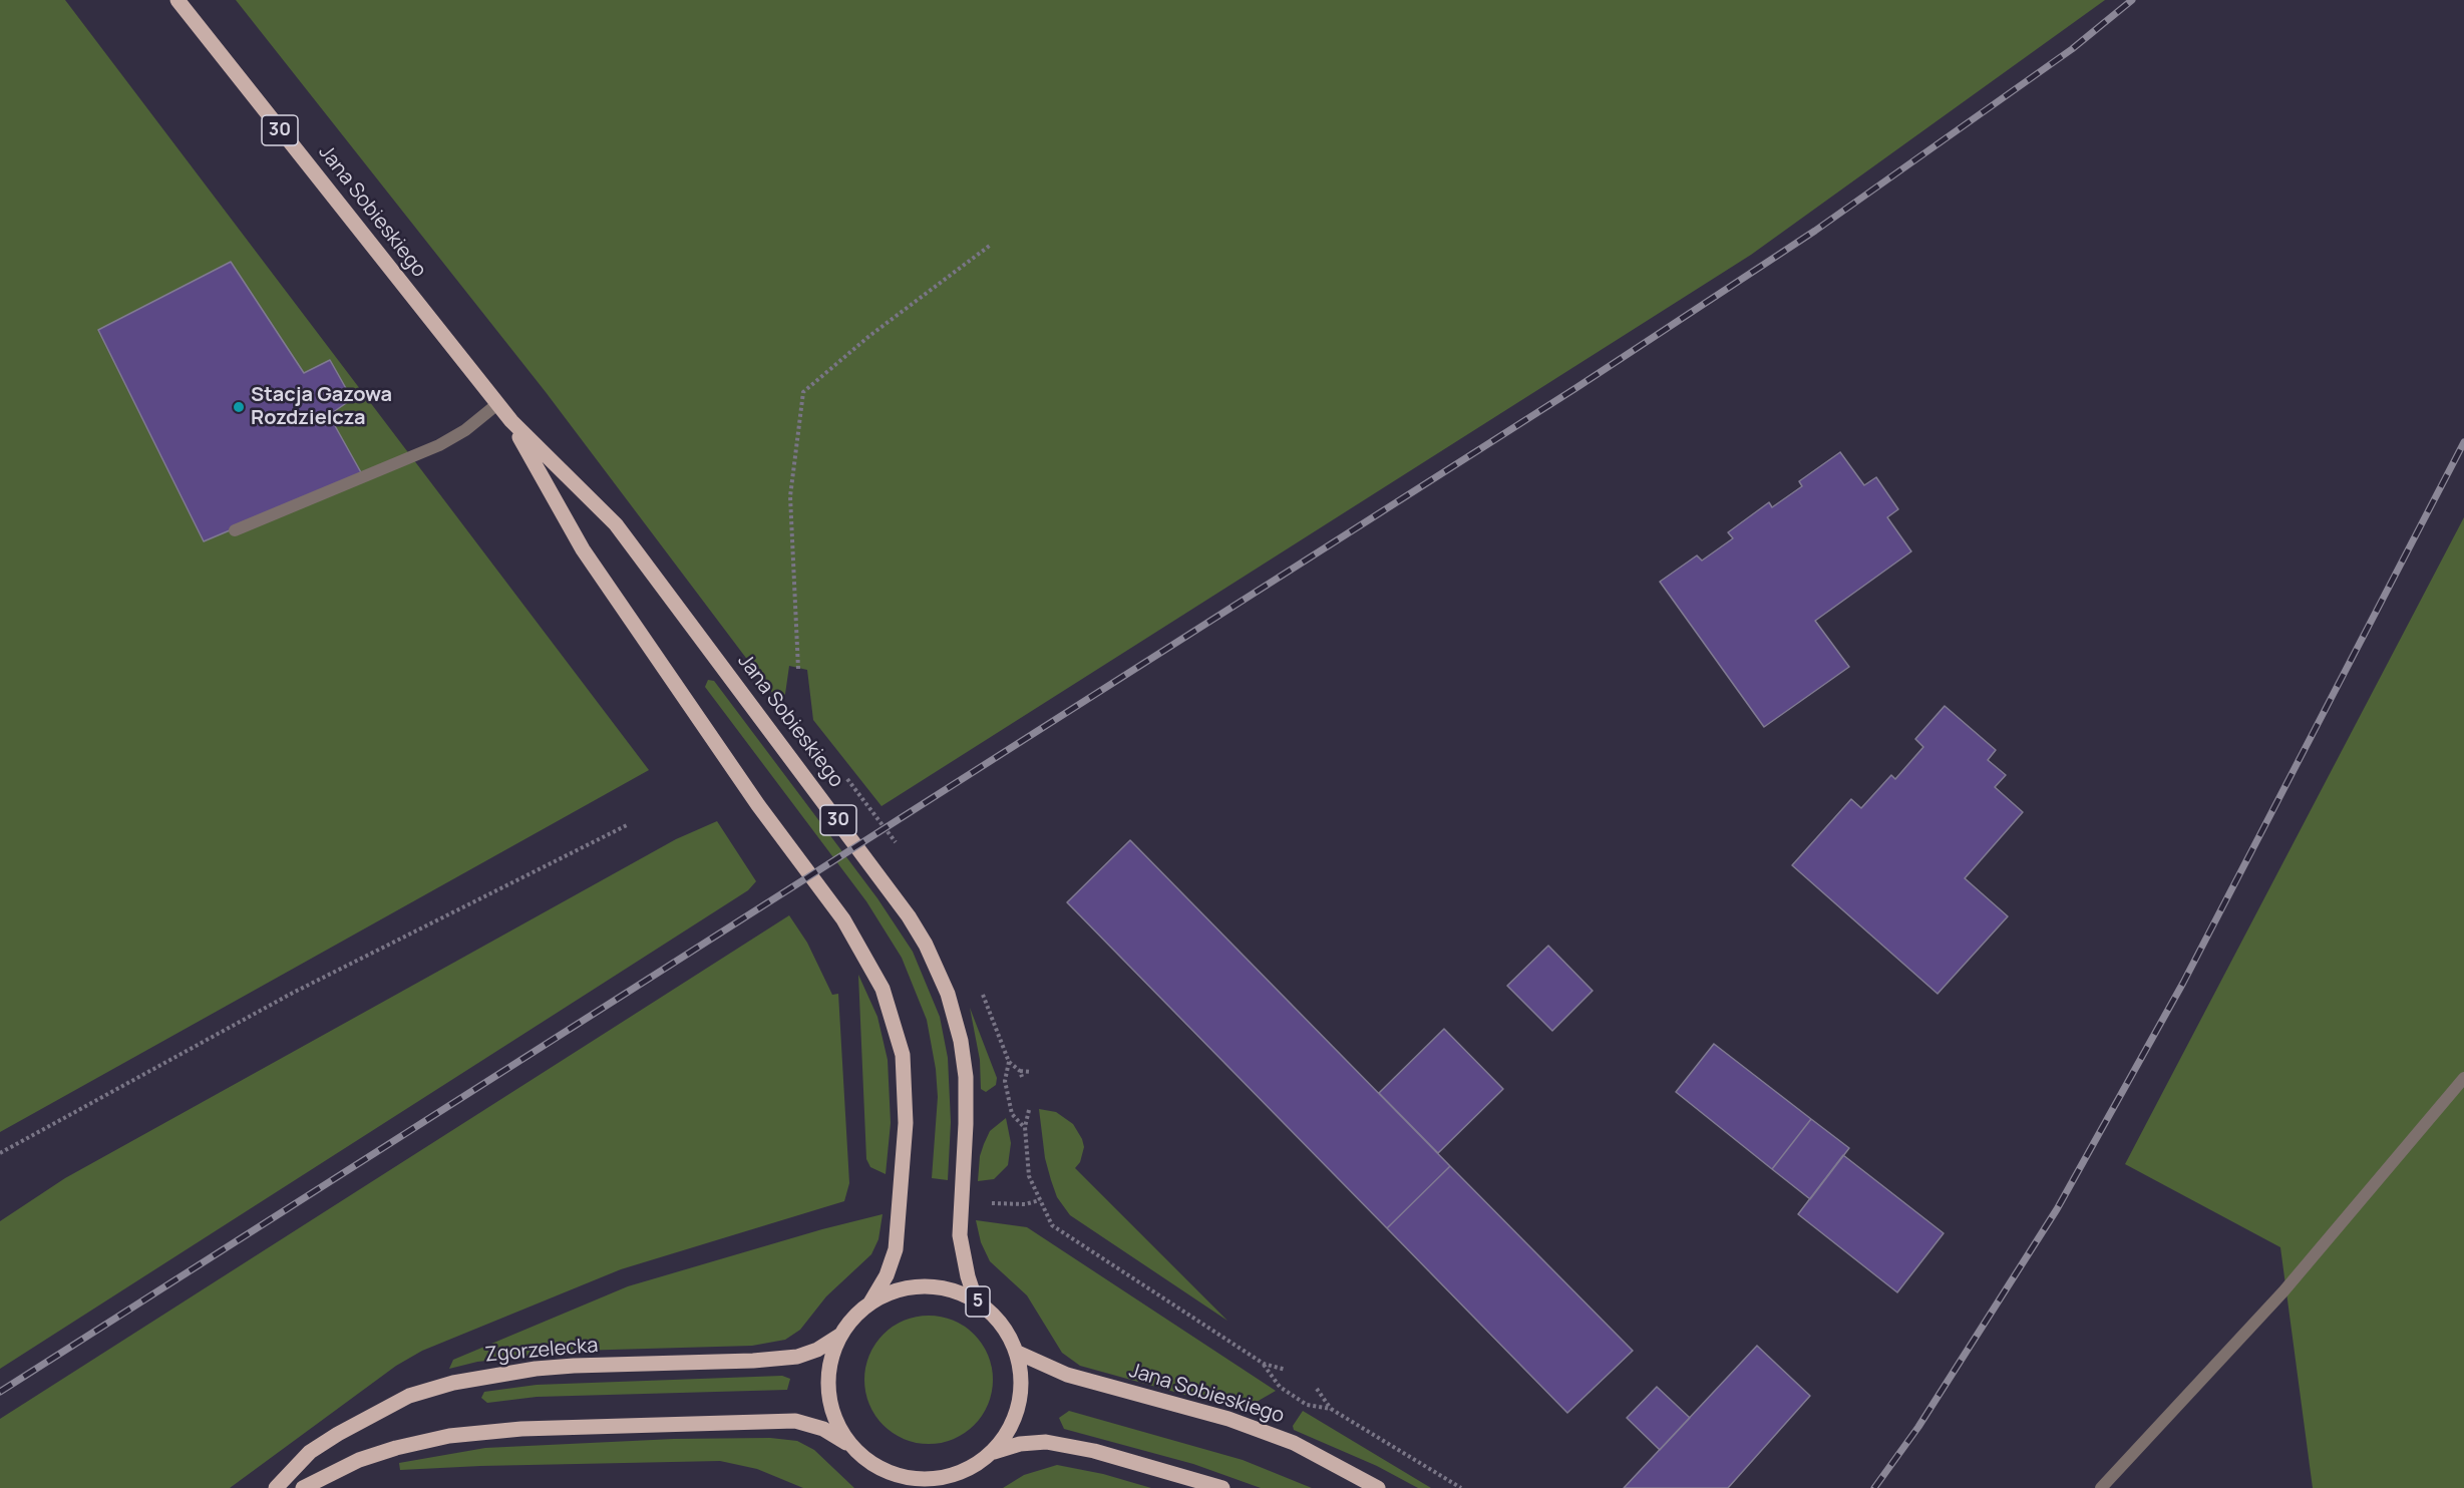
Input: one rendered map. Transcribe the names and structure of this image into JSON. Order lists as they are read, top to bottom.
{
  "streets": {
    "main road": [
      "30",
      "Jana Sobieskiego",
      "5",
      "Zgorzelecka"
    ]
  },
  "crossings": [
    ["Jana Sobieskiego", "5"],
    ["Jana Sobieskiego", "Zgorzelecka"],
    ["5", "Zgorzelecka"]
  ],
  "places": ["Stacja Gazowa Rozdzielcza"]
}
